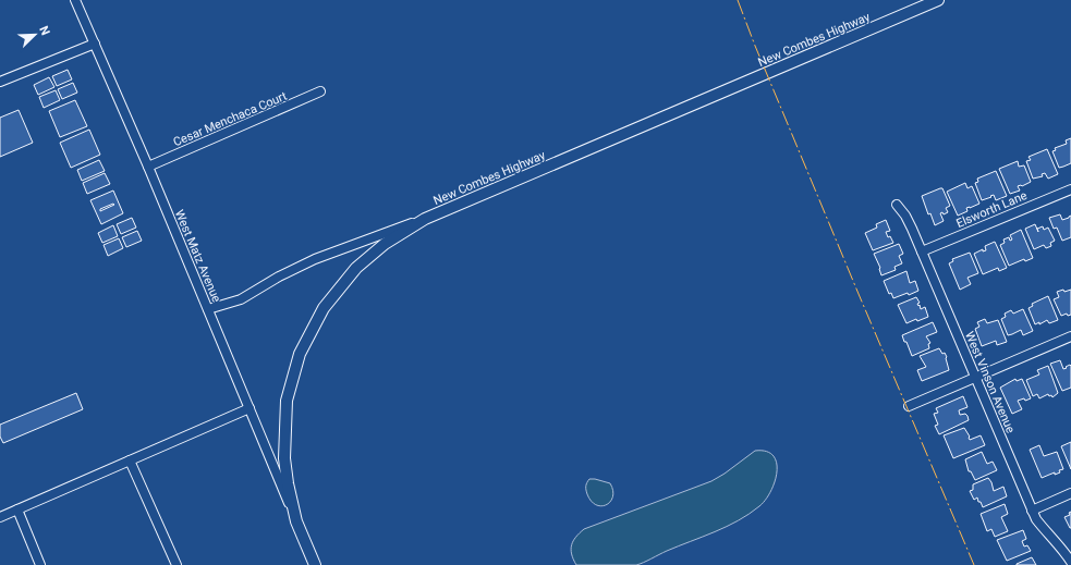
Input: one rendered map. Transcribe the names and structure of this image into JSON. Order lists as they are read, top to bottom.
{
  "streets": {
    "street": [
      "New Combes Highway",
      "Cesar Menchaca Court",
      "Elsworth Lane",
      "West Matz Avenue",
      "West Vinson Avenue"
    ]
  },
  "crossings": [
    ["New Combes Highway", "West Matz Avenue"],
    ["Cesar Menchaca Court", "West Matz Avenue"],
    ["Elsworth Lane", "West Vinson Avenue"]
  ],
  "north": "top right"
}
